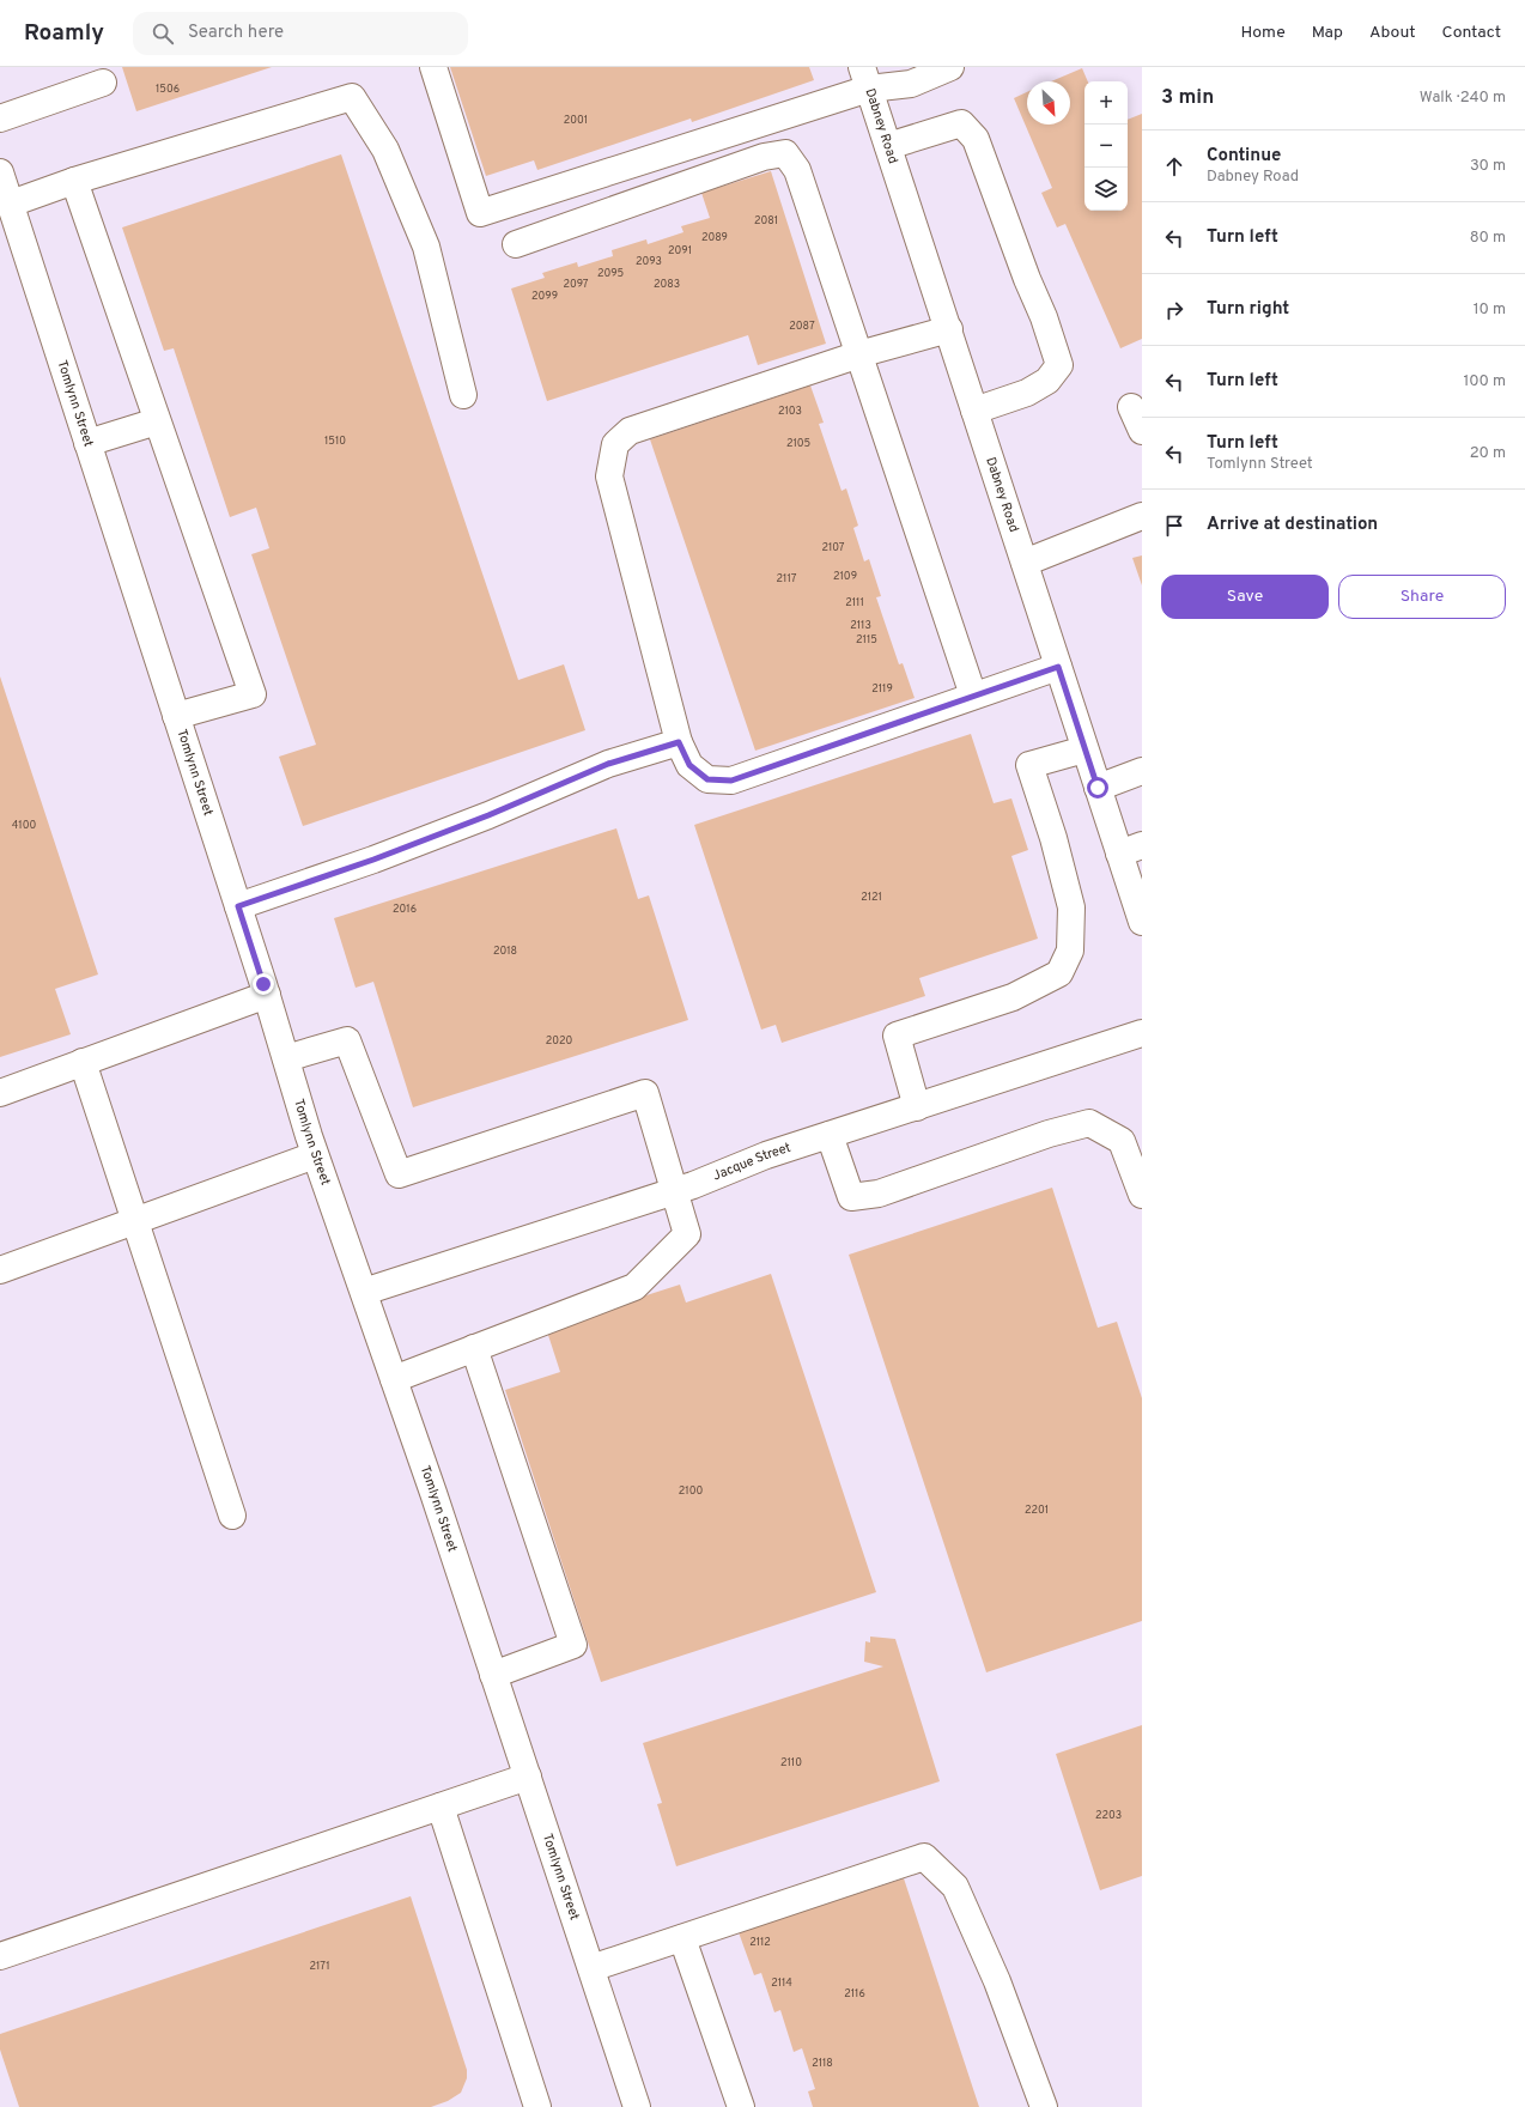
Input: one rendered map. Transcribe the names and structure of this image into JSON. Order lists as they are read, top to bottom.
{
  "streets": {
    "street": ["Dabney Road", "Tomlynn Street", "Jacque Street"]
  },
  "crossings": [
    ["Tomlynn Street", "Jacque Street"]
  ],
  "house_numbers": [
    "1506",
    "2001",
    "2081",
    "2089",
    "2091",
    "2093",
    "2095",
    "2097",
    "2083",
    "2099",
    "2087",
    "2103",
    "1510",
    "2105",
    "2107",
    "2109",
    "2117",
    "2111",
    "2113",
    "2115",
    "2119",
    "4100",
    "2121",
    "2016",
    "2018",
    "2020",
    "2100",
    "2201",
    "2110",
    "2203",
    "2112",
    "2171",
    "2114",
    "2116",
    "2118"
  ],
  "north": "bottom right",
  "page": {
    "header": "Roamly",
    "search": "Search here",
    "nav": [
      "Home",
      "Map",
      "About",
      "Contact"
    ],
    "heading": ["3 min", "Walk · 240 m"],
    "map_buttons": ["+", "−"],
    "list": [
      ["Continue", "Dabney Road", "30 m"],
      ["Turn left", "80 m"],
      ["Turn right", "10 m"],
      ["Turn left", "100 m"],
      ["Turn left", "Tomlynn Street", "20 m"],
      "Arrive at destination"
    ],
    "buttons": ["Save", "Share"]
  }
}
